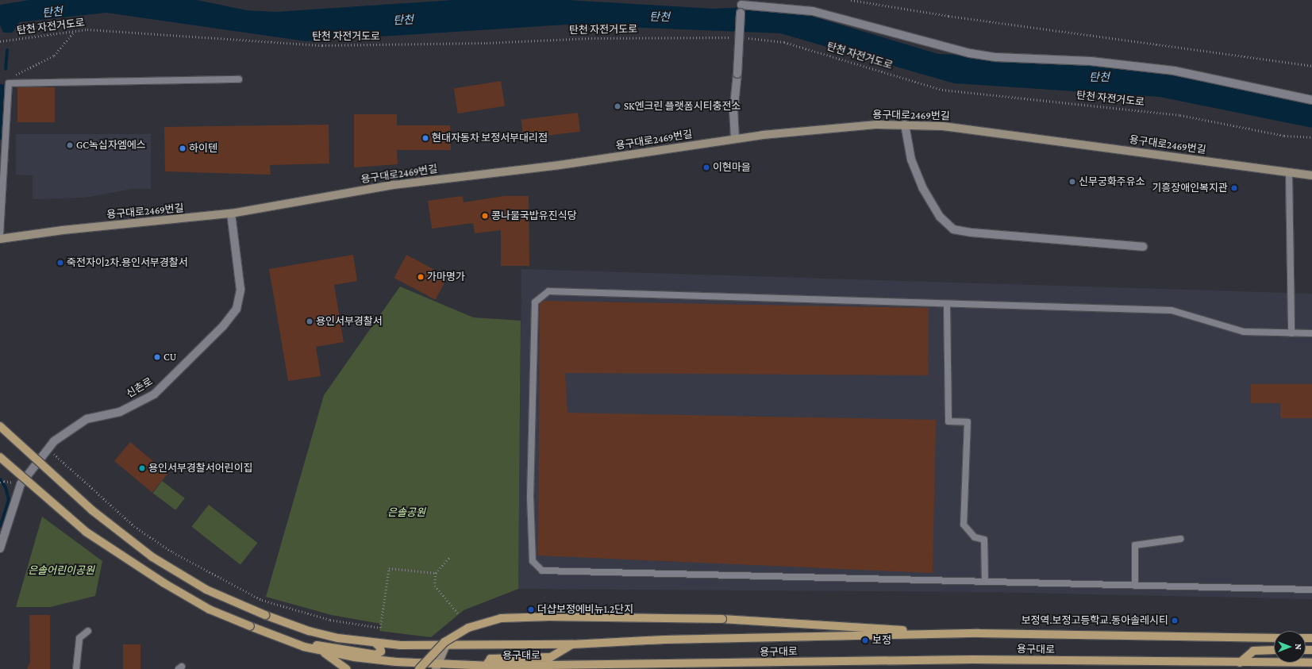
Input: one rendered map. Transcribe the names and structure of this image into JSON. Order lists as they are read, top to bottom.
{
  "streets": {
    "main road": ["용구대로"],
    "street": ["용구대로2469번길", "신촌로"],
    "path": ["탄천 자전거도로"]
  },
  "crossings": [
    ["용구대로2469번길", "신촌로"]
  ],
  "water": ["탄천"],
  "parks": ["은솔공원", "은솔어린이공원"],
  "places": [
    "SK엔크린 플랫폼시티충전소",
    "현대자동차 보정서부대리점",
    "GC녹십자엠에스",
    "하이텐",
    "이현마을",
    "신무궁화주유소",
    "기흥장애인복지관",
    "콩나물국밥유진식당",
    "죽전자이2차.용인서부경찰서",
    "가마명가",
    "용인서부경찰서",
    "CU",
    "용인서부경찰서어린이집",
    "더샵보정에비뉴1.2단지",
    "보정역.보정고등학교.동아솔레시티",
    "보정"
  ],
  "north": "right"
}
